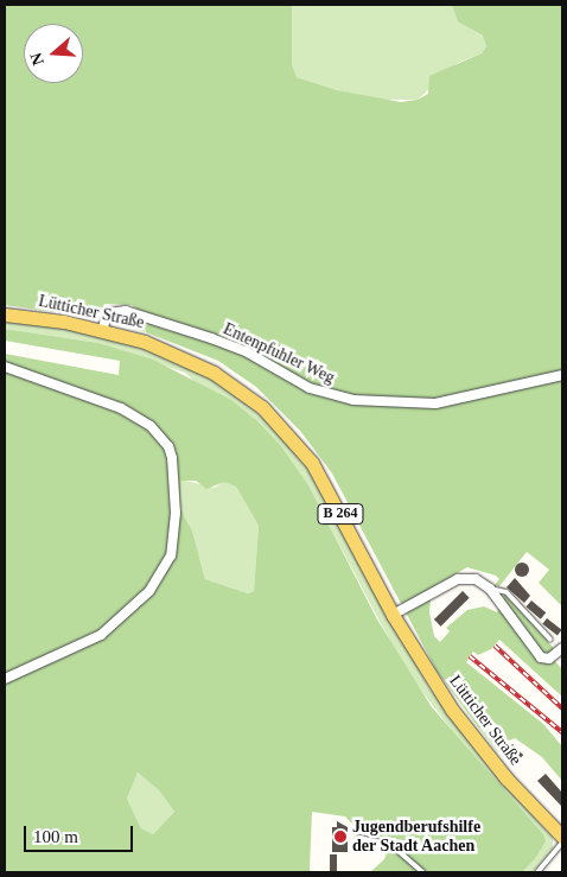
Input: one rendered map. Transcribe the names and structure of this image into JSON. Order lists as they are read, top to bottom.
{
  "streets": {
    "main road": ["Lütticher Straße", "B 264"],
    "street": ["Entenpfuhler Weg"]
  },
  "crossings": [
    ["Lütticher Straße", "Entenpfuhler Weg"]
  ],
  "places": ["Jugendberufshilfe der Stadt Aachen"],
  "scale_bar": "100 m",
  "north": "left"
}
